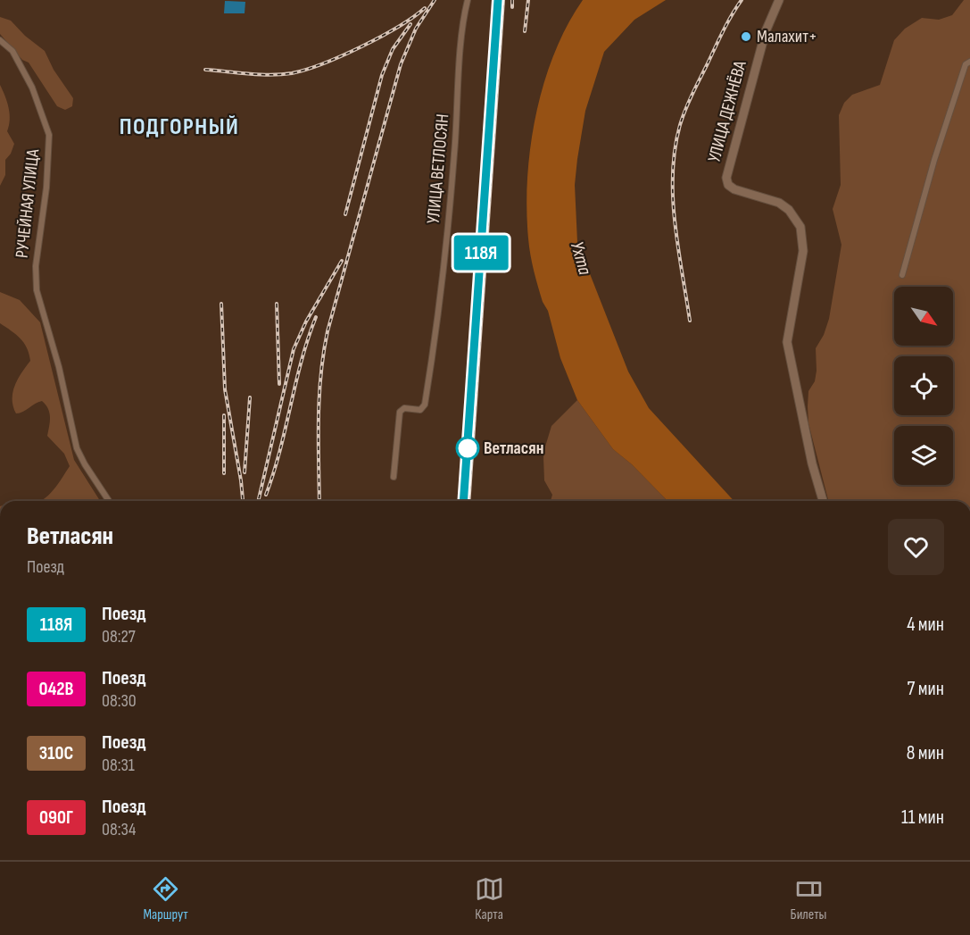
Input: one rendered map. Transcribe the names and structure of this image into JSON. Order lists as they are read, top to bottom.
{
  "streets": {
    "street": ["УЛИЦА ДЕЖНЁВА", "УЛИЦА ВЕТЛОСЯН", "РУЧЕЙНАЯ УЛИЦА"]
  },
  "districts": ["ПОДГОРНЫЙ"],
  "water": ["Ухта"],
  "places": ["Малахит+", "Ветласян"],
  "north": "bottom right",
  "page": {
    "on_map": "118Я",
    "heading": ["Ветласян", "Поезд"],
    "list": [
      {
        "mark": "118Я",
        "name": "Поезд",
        "note": "08:27",
        "value": "4 мин"
      },
      {
        "mark": "042В",
        "name": "Поезд",
        "note": "08:30",
        "value": "7 мин"
      },
      {
        "mark": "310С",
        "name": "Поезд",
        "note": "08:31",
        "value": "8 мин"
      },
      {
        "mark": "090Г",
        "name": "Поезд",
        "note": "08:34",
        "value": "11 мин"
      }
    ],
    "tabs": ["Маршрут", "Карта", "Билеты"]
  }
}
